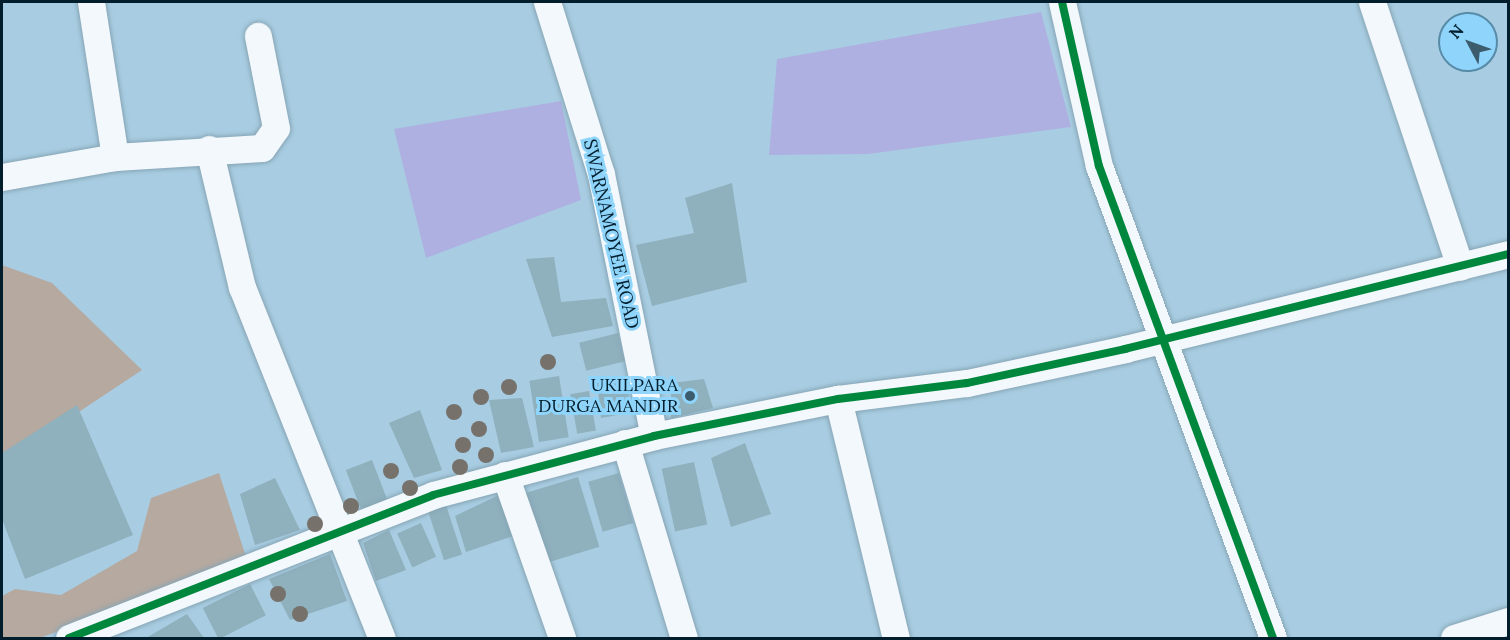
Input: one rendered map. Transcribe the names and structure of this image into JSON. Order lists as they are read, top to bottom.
{
  "streets": {
    "street": ["SWARNAMOYEE ROAD"]
  },
  "places": ["UKILPARA DURGA MANDIR"],
  "north": "top left"
}
